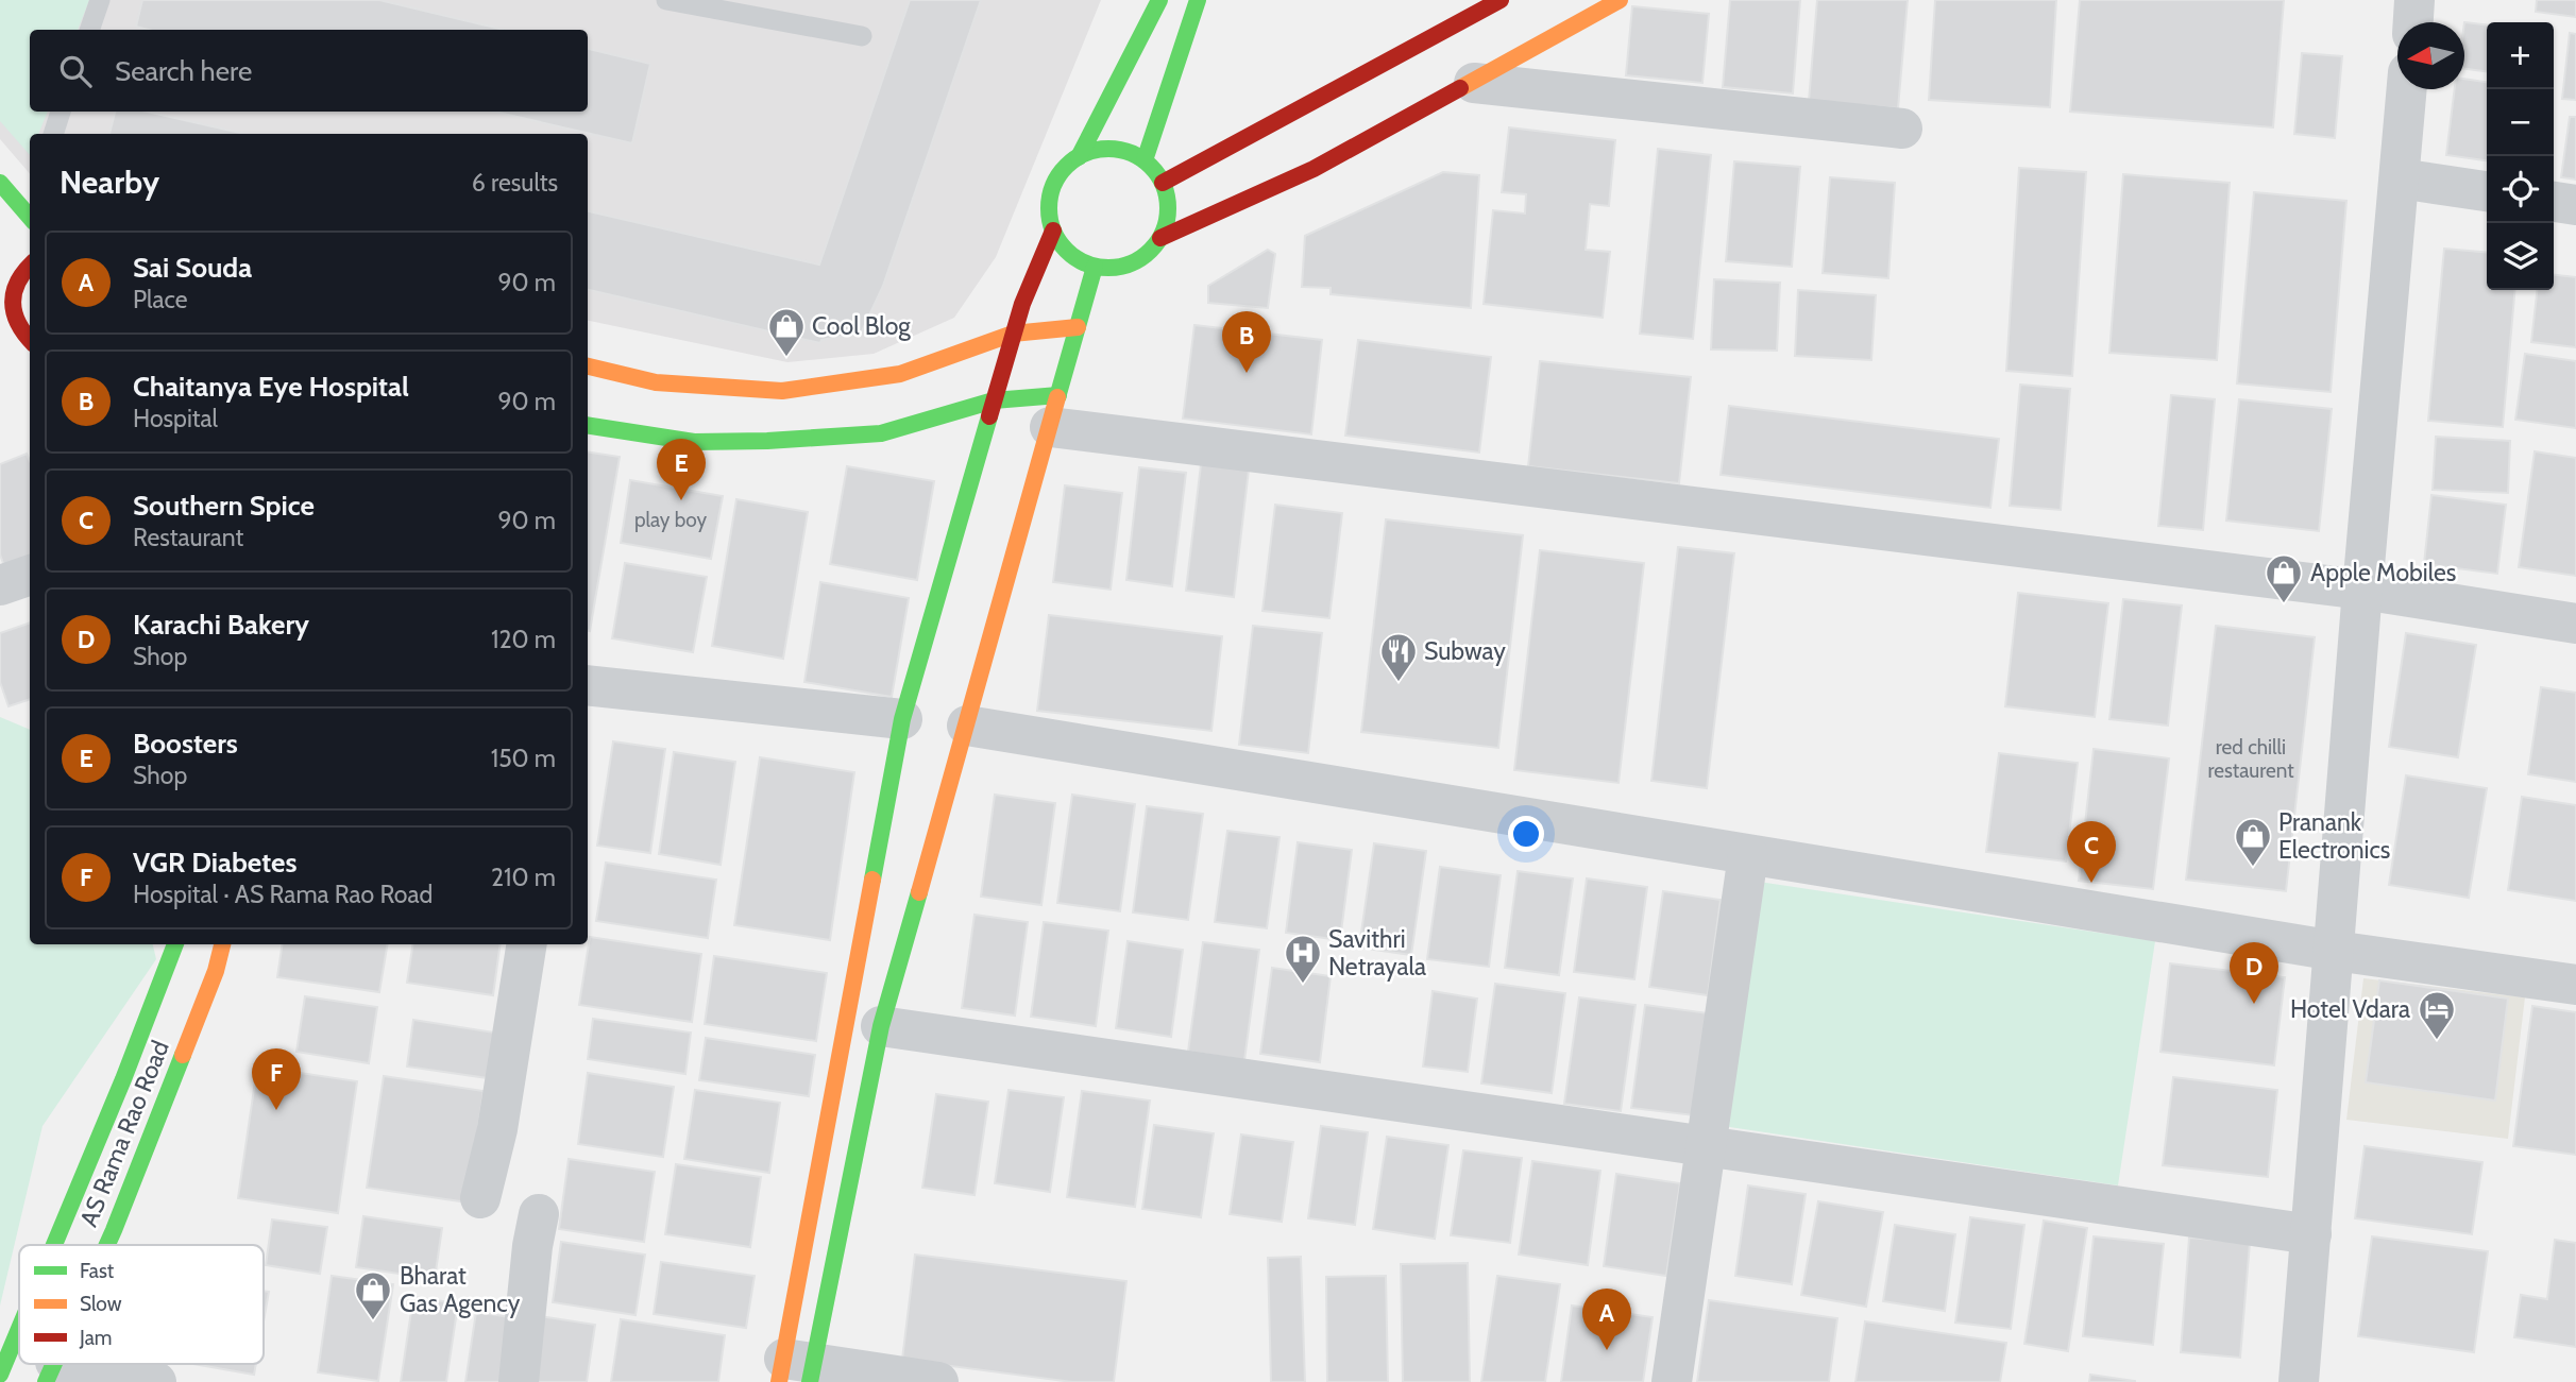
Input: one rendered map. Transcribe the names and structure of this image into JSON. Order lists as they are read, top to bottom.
{
  "streets": {
    "street": ["AS Rama Rao Road"]
  },
  "places": {
    "shop": [
      "Cool Blog",
      "Apple Mobiles",
      "Pranank Electronics",
      "Bharat Gas Agency"
    ],
    "restaurant": ["Subway"],
    "hospital": ["Savithri Netrayala"],
    "hotel": ["Hotel Vdara"]
  },
  "house_numbers": ["play boy", "red chilli restaurent"],
  "legend": ["Fast", "Slow", "Jam"],
  "north": "left",
  "page": {
    "map_buttons": ["+", "−"],
    "search": "Search here",
    "heading": ["Nearby", "6 results"],
    "list": [
      {
        "mark": "A",
        "name": "Sai Souda",
        "note": "Place",
        "value": "90 m"
      },
      {
        "mark": "B",
        "name": "Chaitanya Eye Hospital",
        "note": "Hospital",
        "value": "90 m"
      },
      {
        "mark": "C",
        "name": "Southern Spice",
        "note": "Restaurant",
        "value": "90 m"
      },
      {
        "mark": "D",
        "name": "Karachi Bakery",
        "note": "Shop",
        "value": "120 m"
      },
      {
        "mark": "E",
        "name": "Boosters",
        "note": "Shop",
        "value": "150 m"
      },
      {
        "mark": "F",
        "name": "VGR Diabetes",
        "note": "Hospital · AS Rama Rao Road",
        "value": "210 m"
      }
    ],
    "pins": [
      "B",
      "E",
      "C",
      "D",
      "F",
      "A"
    ]
  }
}
